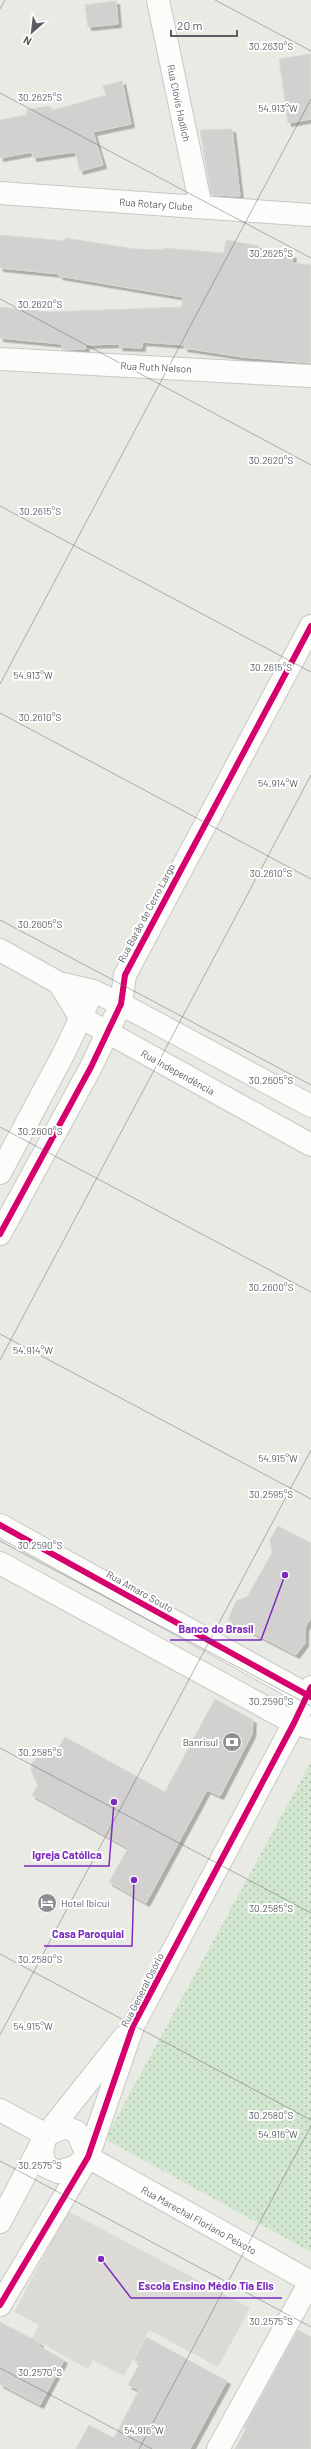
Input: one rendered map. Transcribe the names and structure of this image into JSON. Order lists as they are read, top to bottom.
{
  "streets": {
    "street": [
      "Rua Clóvis Hadlich",
      "Rua Rotary Clube",
      "Rua Ruth Nelson",
      "Rua Barão de Cerro Largo",
      "Rua Independência",
      "Rua Amaro Souto",
      "Rua General Osório",
      "Rua Marechal Floriano Peixoto"
    ]
  },
  "crossings": [
    ["Rua Clóvis Hadlich", "Rua Rotary Clube"],
    ["Rua Barão de Cerro Largo", "Rua Independência"],
    ["Rua Amaro Souto", "Rua General Osório"],
    ["Rua General Osório", "Rua Marechal Floriano Peixoto"]
  ],
  "places": {
    "other": [
      "Banco do Brasil",
      "Igreja Católica",
      "Casa Paroquial",
      "Escola Ensino Médio Tia Elis"
    ],
    "bank": ["Banrisul"],
    "hotel": ["Hotel Ibicuí"]
  },
  "scale_bar": "20 m",
  "north": "bottom left",
  "coordinates": [
    "30.2630°S",
    "30.2625°S",
    "54.913°W",
    "30.2620°S",
    "30.2615°S",
    "30.2610°S",
    "54.914°W",
    "30.2605°S",
    "30.2600°S",
    "54.915°W",
    "30.2595°S",
    "30.2590°S",
    "30.2585°S",
    "30.2580°S",
    "54.916°W",
    "30.2575°S",
    "30.2570°S"
  ]
}
